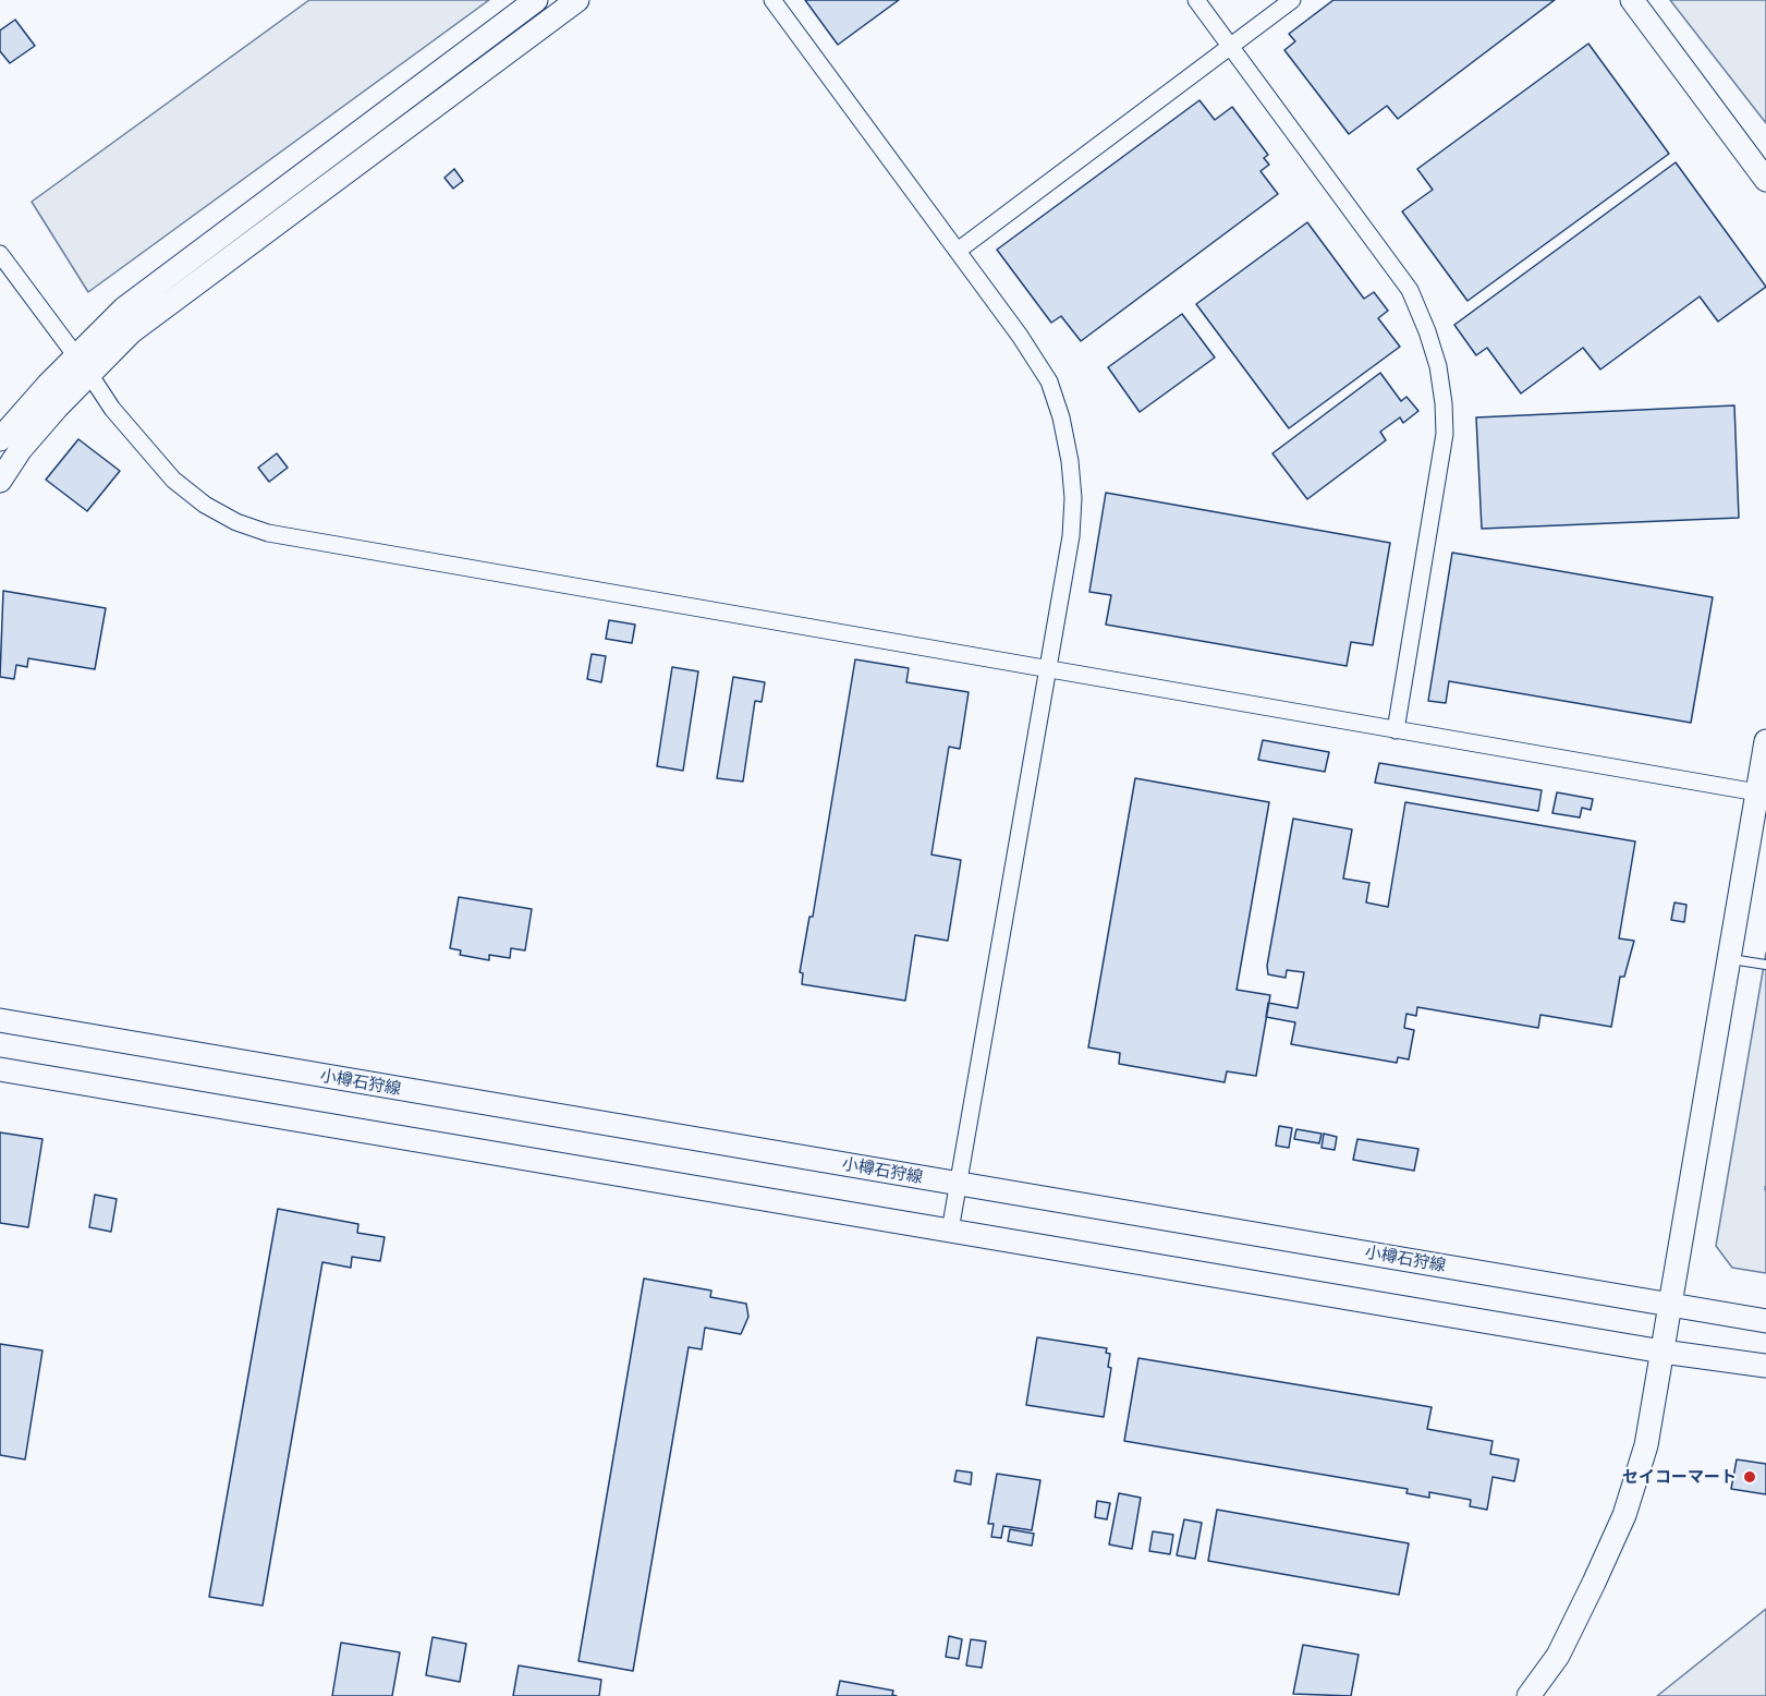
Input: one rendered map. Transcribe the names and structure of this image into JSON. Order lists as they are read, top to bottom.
{
  "streets": {
    "main road": ["小樽石狩線"]
  },
  "places": ["セイコーマート"]
}
